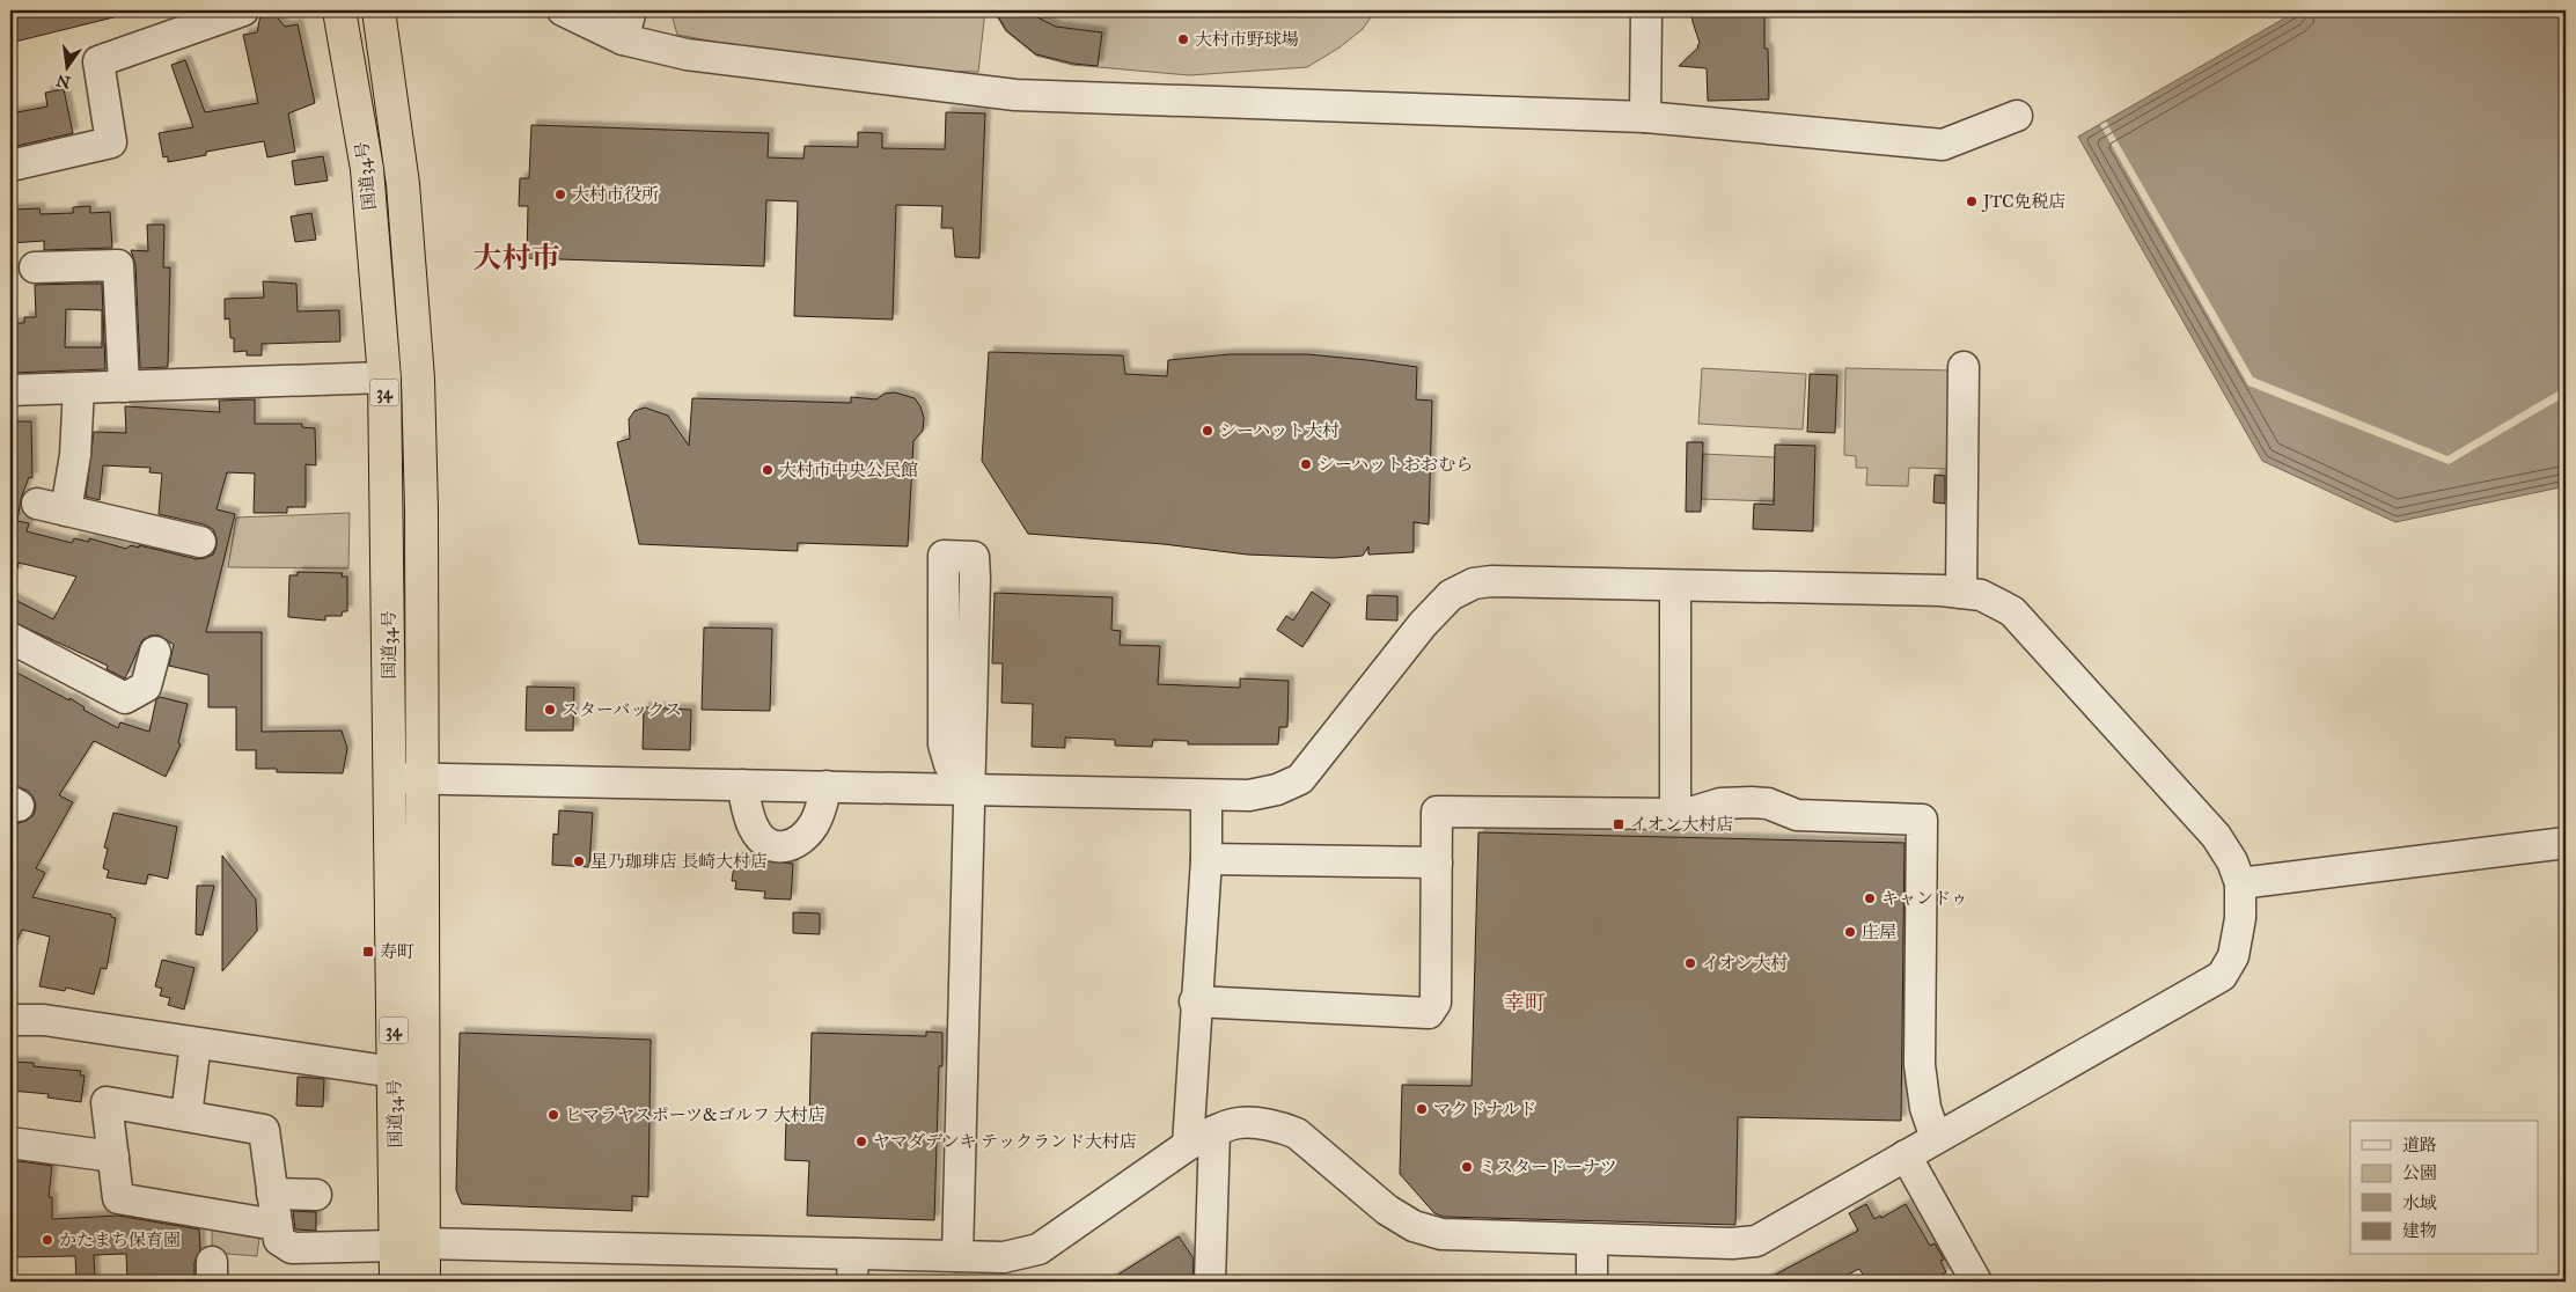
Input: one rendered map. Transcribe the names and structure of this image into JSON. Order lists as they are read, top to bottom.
{
  "streets": {
    "highway": ["国道34号", "34"]
  },
  "districts": ["大村市", "幸町"],
  "places": {
    "other": [
      "大村市野球場",
      "大村市役所",
      "JTC免税店",
      "シーハット大村",
      "シーハットおおむら",
      "大村市中央公民館",
      "スターバックス",
      "星乃珈琲店 長崎大村店",
      "キャンドゥ",
      "庄屋",
      "イオン大村",
      "マクドナルド",
      "ヒマラヤスポーツ&ゴルフ 大村店",
      "ヤマダデンキ テックランド大村店",
      "ミスタードーナツ",
      "かたまち保育園"
    ],
    "transit": ["イオン大村店", "寿町"]
  },
  "legend": [
    "道路",
    "公園",
    "水域",
    "建物"
  ],
  "north": "bottom"
}
